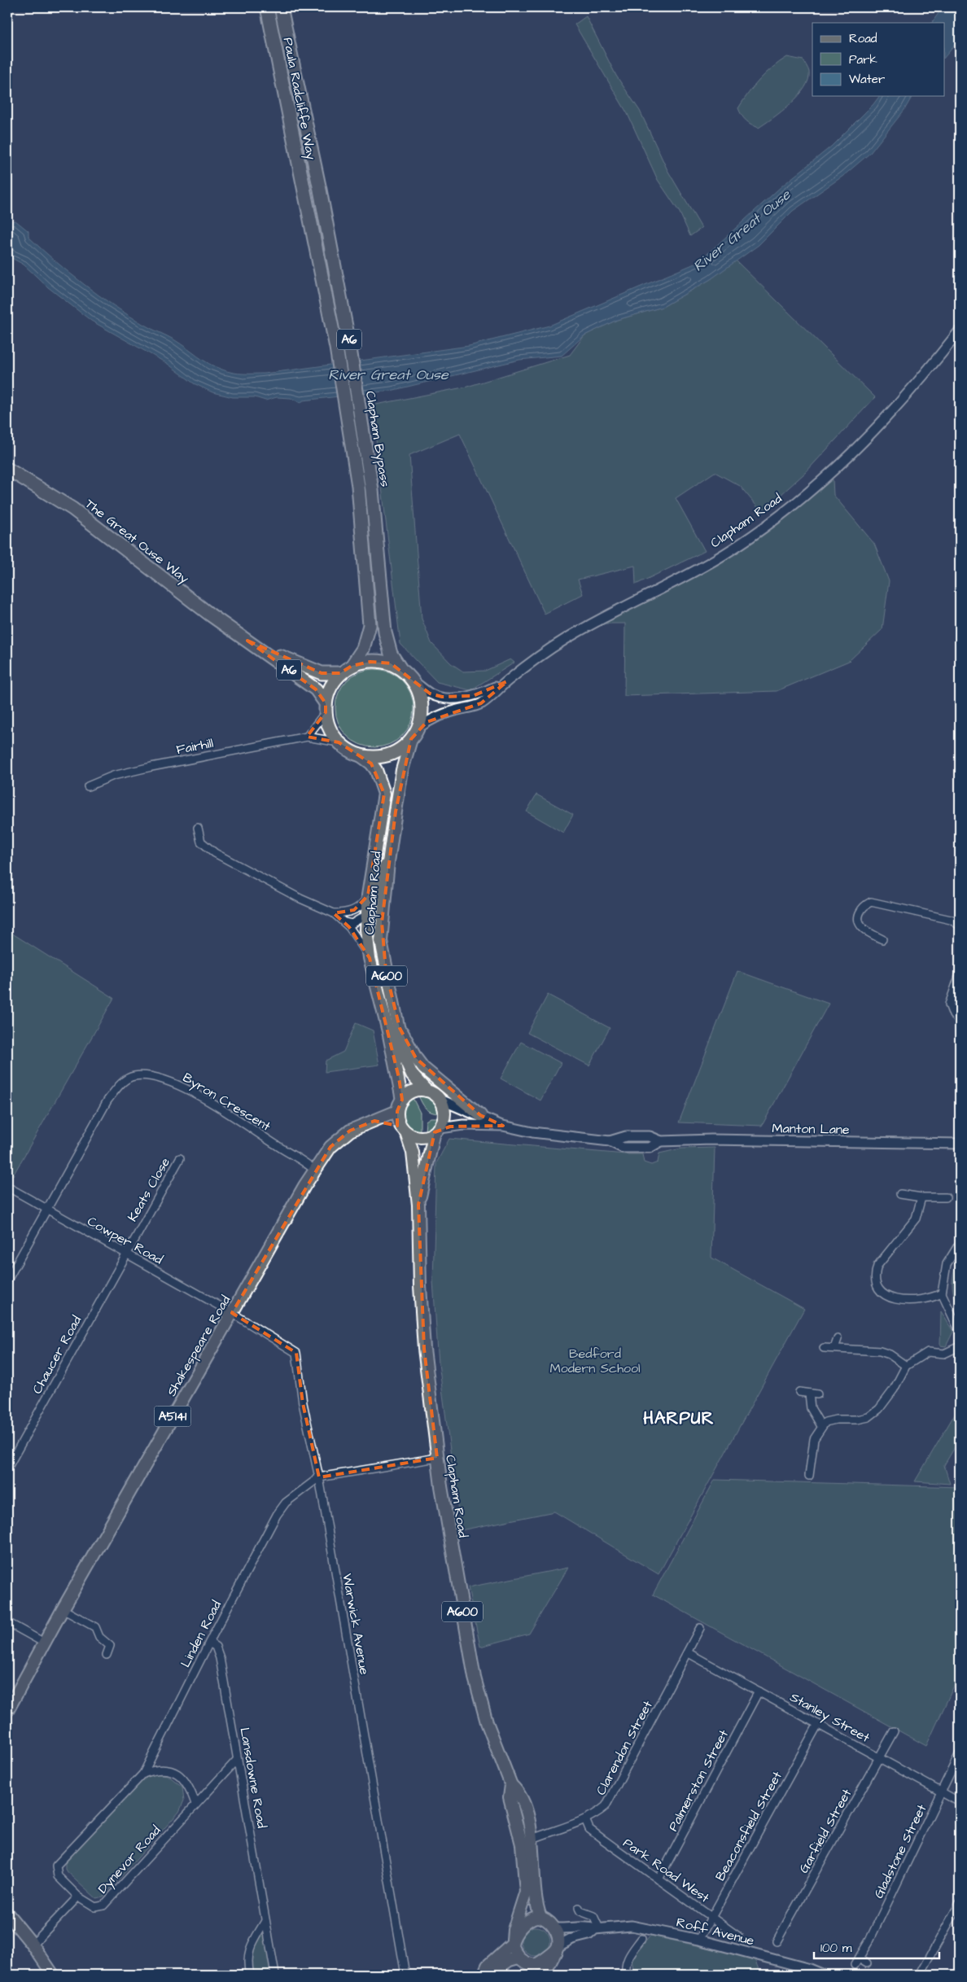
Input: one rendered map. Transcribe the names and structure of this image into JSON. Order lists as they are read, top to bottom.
{
  "streets": {
    "highway": [
      "Paula Radcliffe Way",
      "A6",
      "Clapham Bypass",
      "The Great Ouse Way"
    ],
    "main road": [
      "Clapham Road",
      "A600",
      "Shakespeare Road",
      "A5141"
    ],
    "street": [
      "Fairhill",
      "Byron Crescent",
      "Manton Lane",
      "Keats Close",
      "Cowper Road",
      "Chaucer Road",
      "Warwick Avenue",
      "Linden Road",
      "Stanley Street",
      "Clarendon Street",
      "Lansdowne Road",
      "Palmerston Street",
      "Beaconsfield Street",
      "Garfield Street",
      "Gladstone Street",
      "Dynevor Road",
      "Park Road West",
      "Roff Avenue"
    ]
  },
  "crossings": [
    ["Paula Radcliffe Way", "Clapham Bypass"],
    ["Clapham Bypass", "Clapham Road"],
    ["Clapham Bypass", "The Great Ouse Way"],
    ["Clapham Bypass", "Fairhill"],
    ["Clapham Road", "The Great Ouse Way"],
    ["Clapham Road", "Fairhill"],
    ["Clapham Road", "A600"],
    ["Clapham Road", "Manton Lane"],
    ["Clapham Road", "Shakespeare Road"],
    ["Clapham Road", "Linden Road"],
    ["Clapham Road", "Clarendon Street"],
    ["Clapham Road", "Roff Avenue"],
    ["The Great Ouse Way", "Fairhill"],
    ["A600", "Manton Lane"],
    ["A600", "Shakespeare Road"],
    ["Byron Crescent", "Cowper Road"],
    ["Byron Crescent", "Shakespeare Road"],
    ["Manton Lane", "Shakespeare Road"],
    ["Keats Close", "Cowper Road"],
    ["Keats Close", "Chaucer Road"],
    ["Cowper Road", "Shakespeare Road"],
    ["Cowper Road", "Chaucer Road"],
    ["Cowper Road", "Warwick Avenue"],
    ["Shakespeare Road", "Warwick Avenue"],
    ["Warwick Avenue", "Linden Road"],
    ["Linden Road", "Lansdowne Road"],
    ["Linden Road", "Dynevor Road"],
    ["Stanley Street", "Clarendon Street"],
    ["Stanley Street", "Palmerston Street"],
    ["Stanley Street", "Beaconsfield Street"],
    ["Stanley Street", "Garfield Street"],
    ["Stanley Street", "Gladstone Street"],
    ["Clarendon Street", "Park Road West"],
    ["Lansdowne Road", "Dynevor Road"],
    ["Palmerston Street", "Park Road West"],
    ["Beaconsfield Street", "Park Road West"],
    ["Beaconsfield Street", "Roff Avenue"]
  ],
  "districts": ["HARPUR"],
  "water": ["River Great Ouse"],
  "parks": ["Bedford Modern School"],
  "legend": ["Road", "Park", "Water"],
  "scale_bar": "100 m"
}
